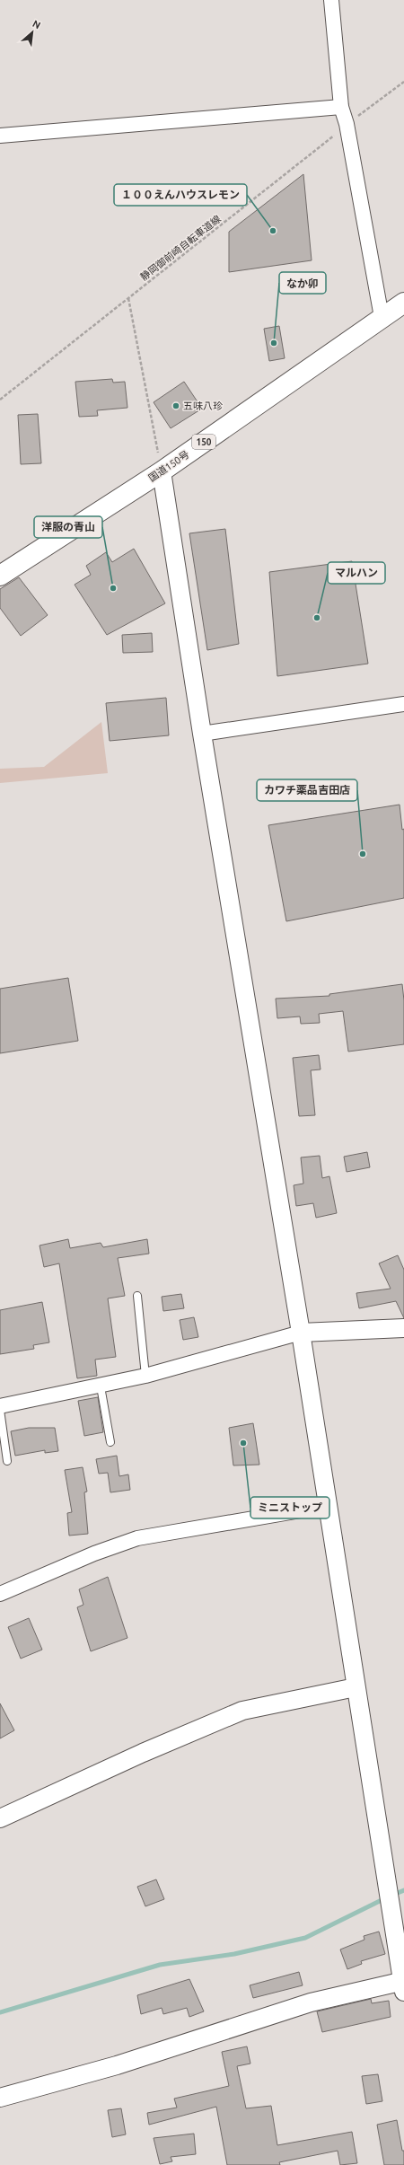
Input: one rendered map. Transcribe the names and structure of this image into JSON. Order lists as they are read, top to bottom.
{
  "streets": {
    "highway": ["150", "国道150号"],
    "path": ["静岡御前崎自転車道線"]
  },
  "places": [
    "１００えんハウスレモン",
    "なか卯",
    "五味八珍",
    "洋服の青山",
    "マルハン",
    "カワチ薬品吉田店",
    "ミニストップ"
  ],
  "north": "top right"
}
